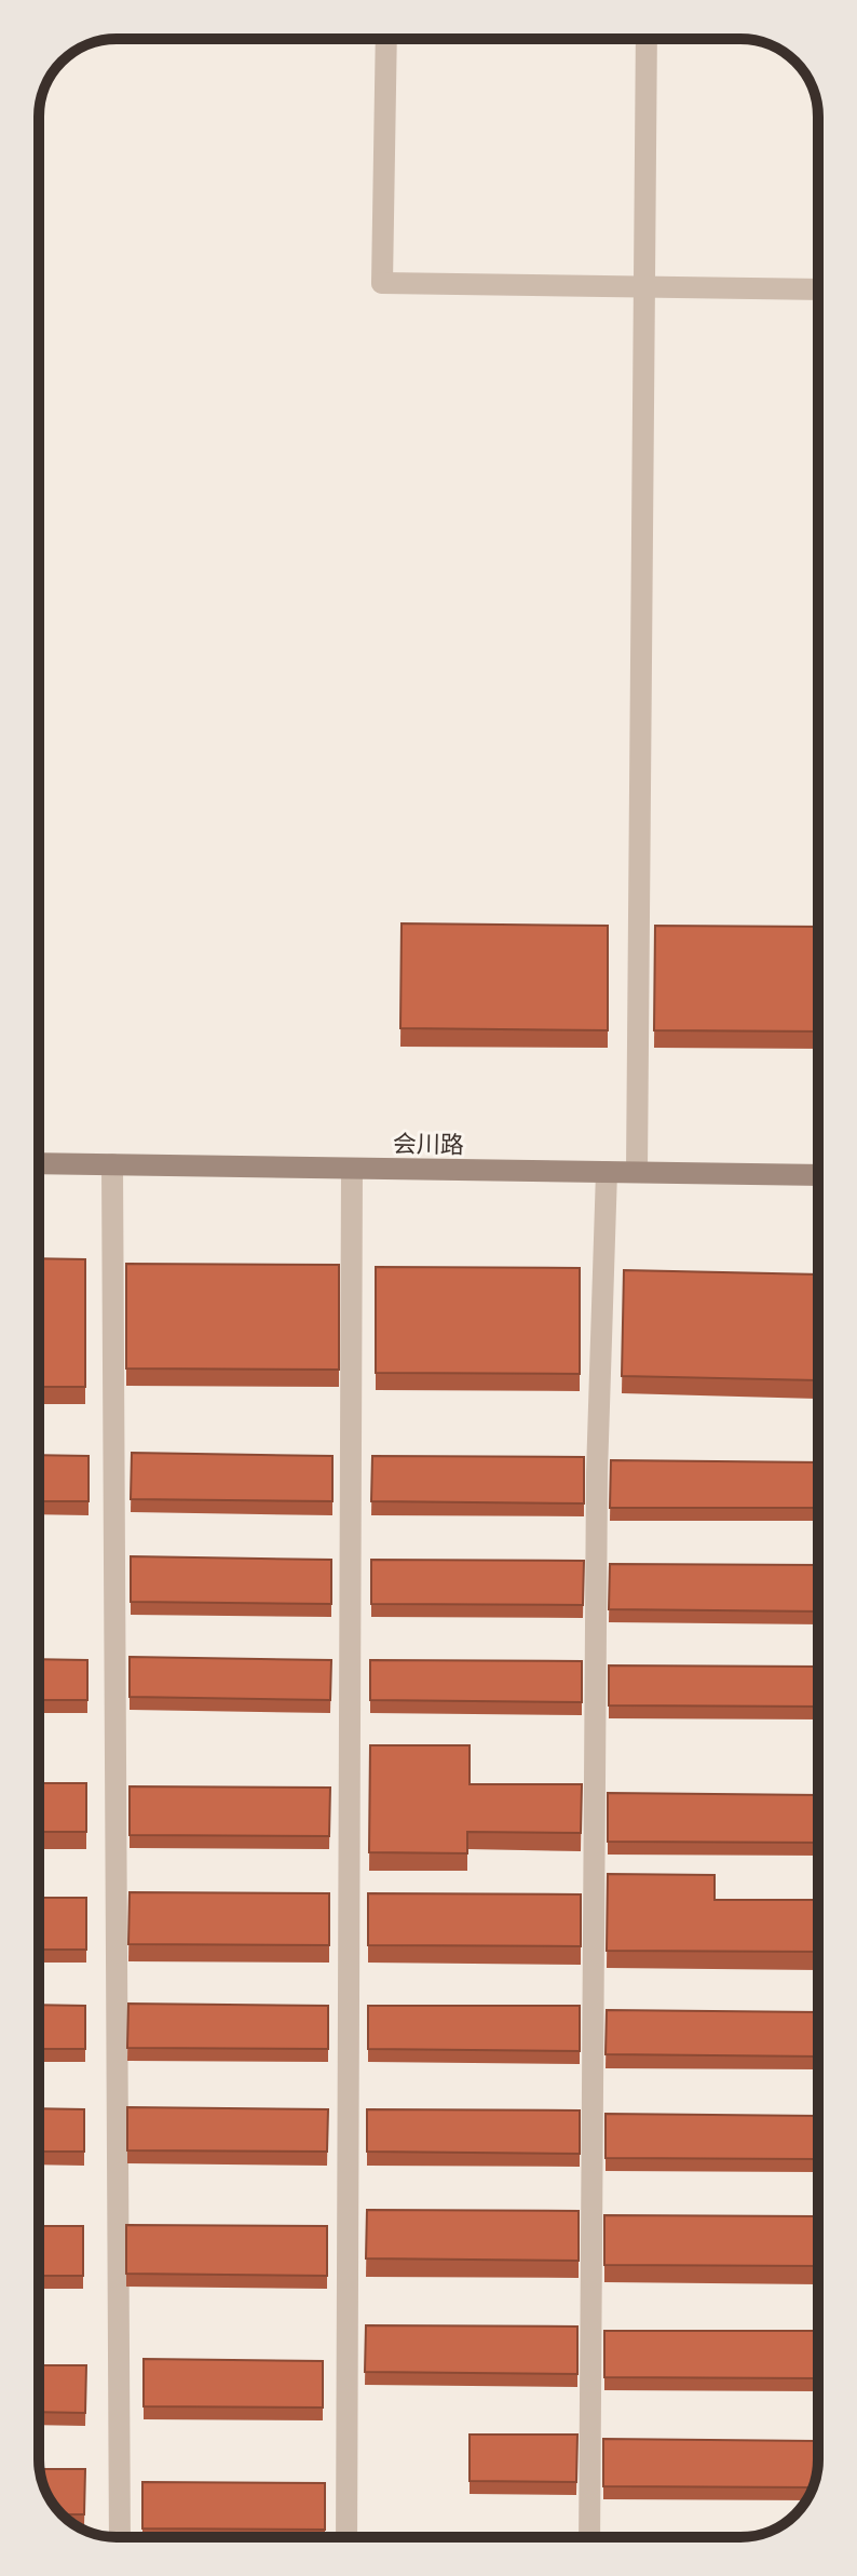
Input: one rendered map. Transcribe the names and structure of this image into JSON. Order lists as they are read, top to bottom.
{
  "streets": {
    "street": ["会川路"]
  }
}
